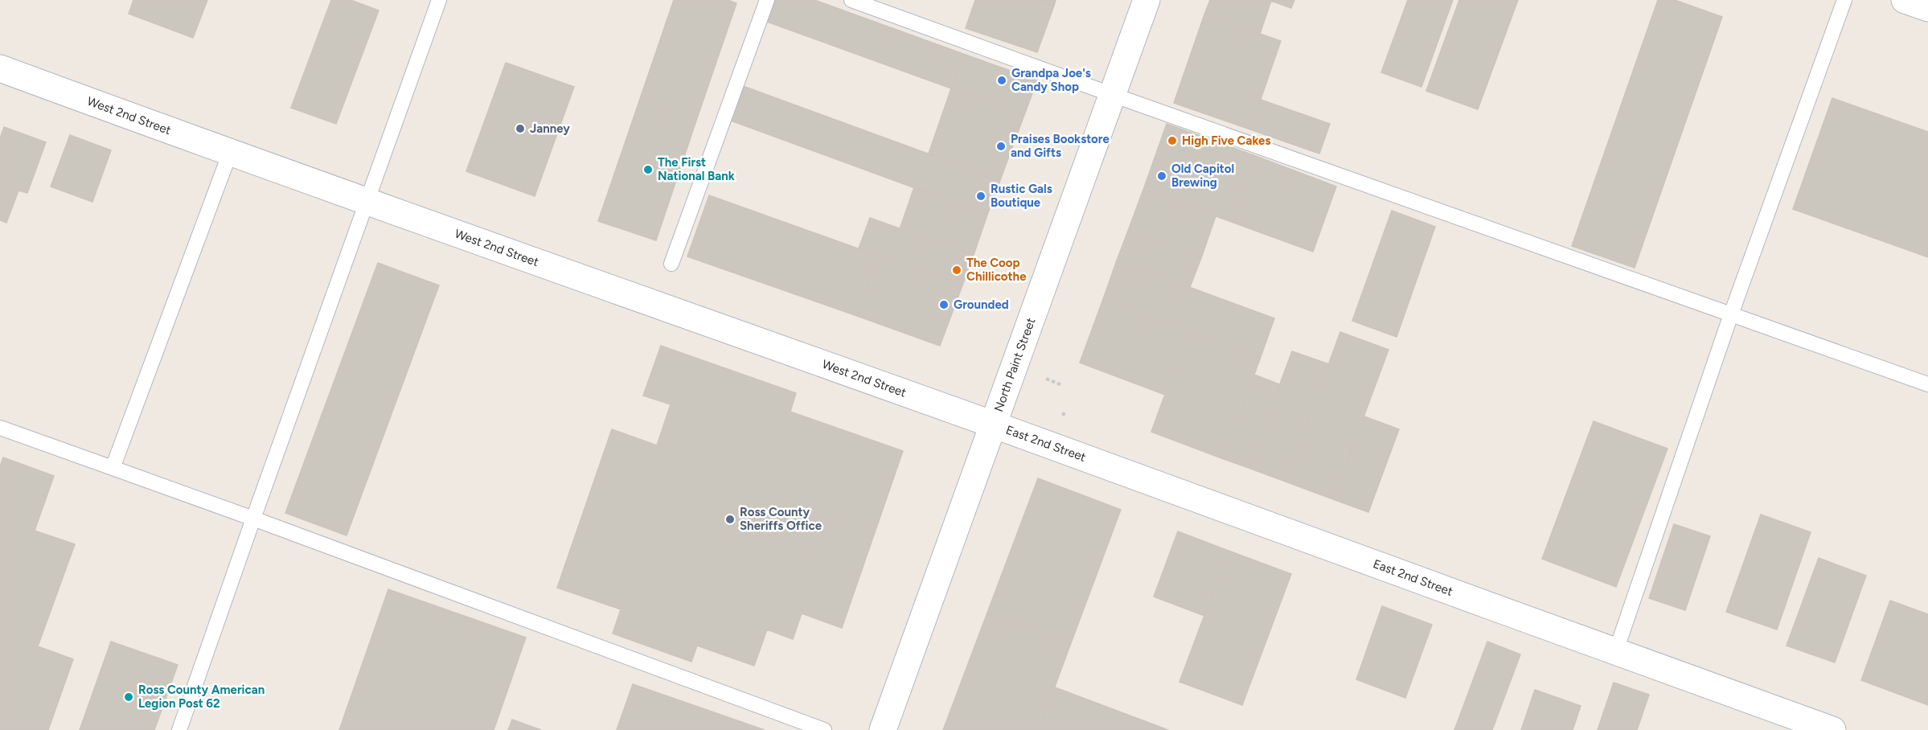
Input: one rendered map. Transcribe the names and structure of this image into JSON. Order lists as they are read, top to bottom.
{
  "streets": {
    "street": ["West 2nd Street", "North Paint Street", "East 2nd Street"]
  },
  "crossings": [
    ["West 2nd Street", "North Paint Street"],
    ["West 2nd Street", "East 2nd Street"],
    ["North Paint Street", "East 2nd Street"]
  ],
  "places": [
    "Grandpa Joe's Candy Shop",
    "Janney",
    "High Five Cakes",
    "Praises Bookstore and Gifts",
    "The First National Bank",
    "Old Capitol Brewing",
    "Rustic Gals Boutique",
    "The Coop Chillicothe",
    "Grounded",
    "Ross County Sheriffs Office",
    "Ross County American Legion Post 62"
  ]
}
